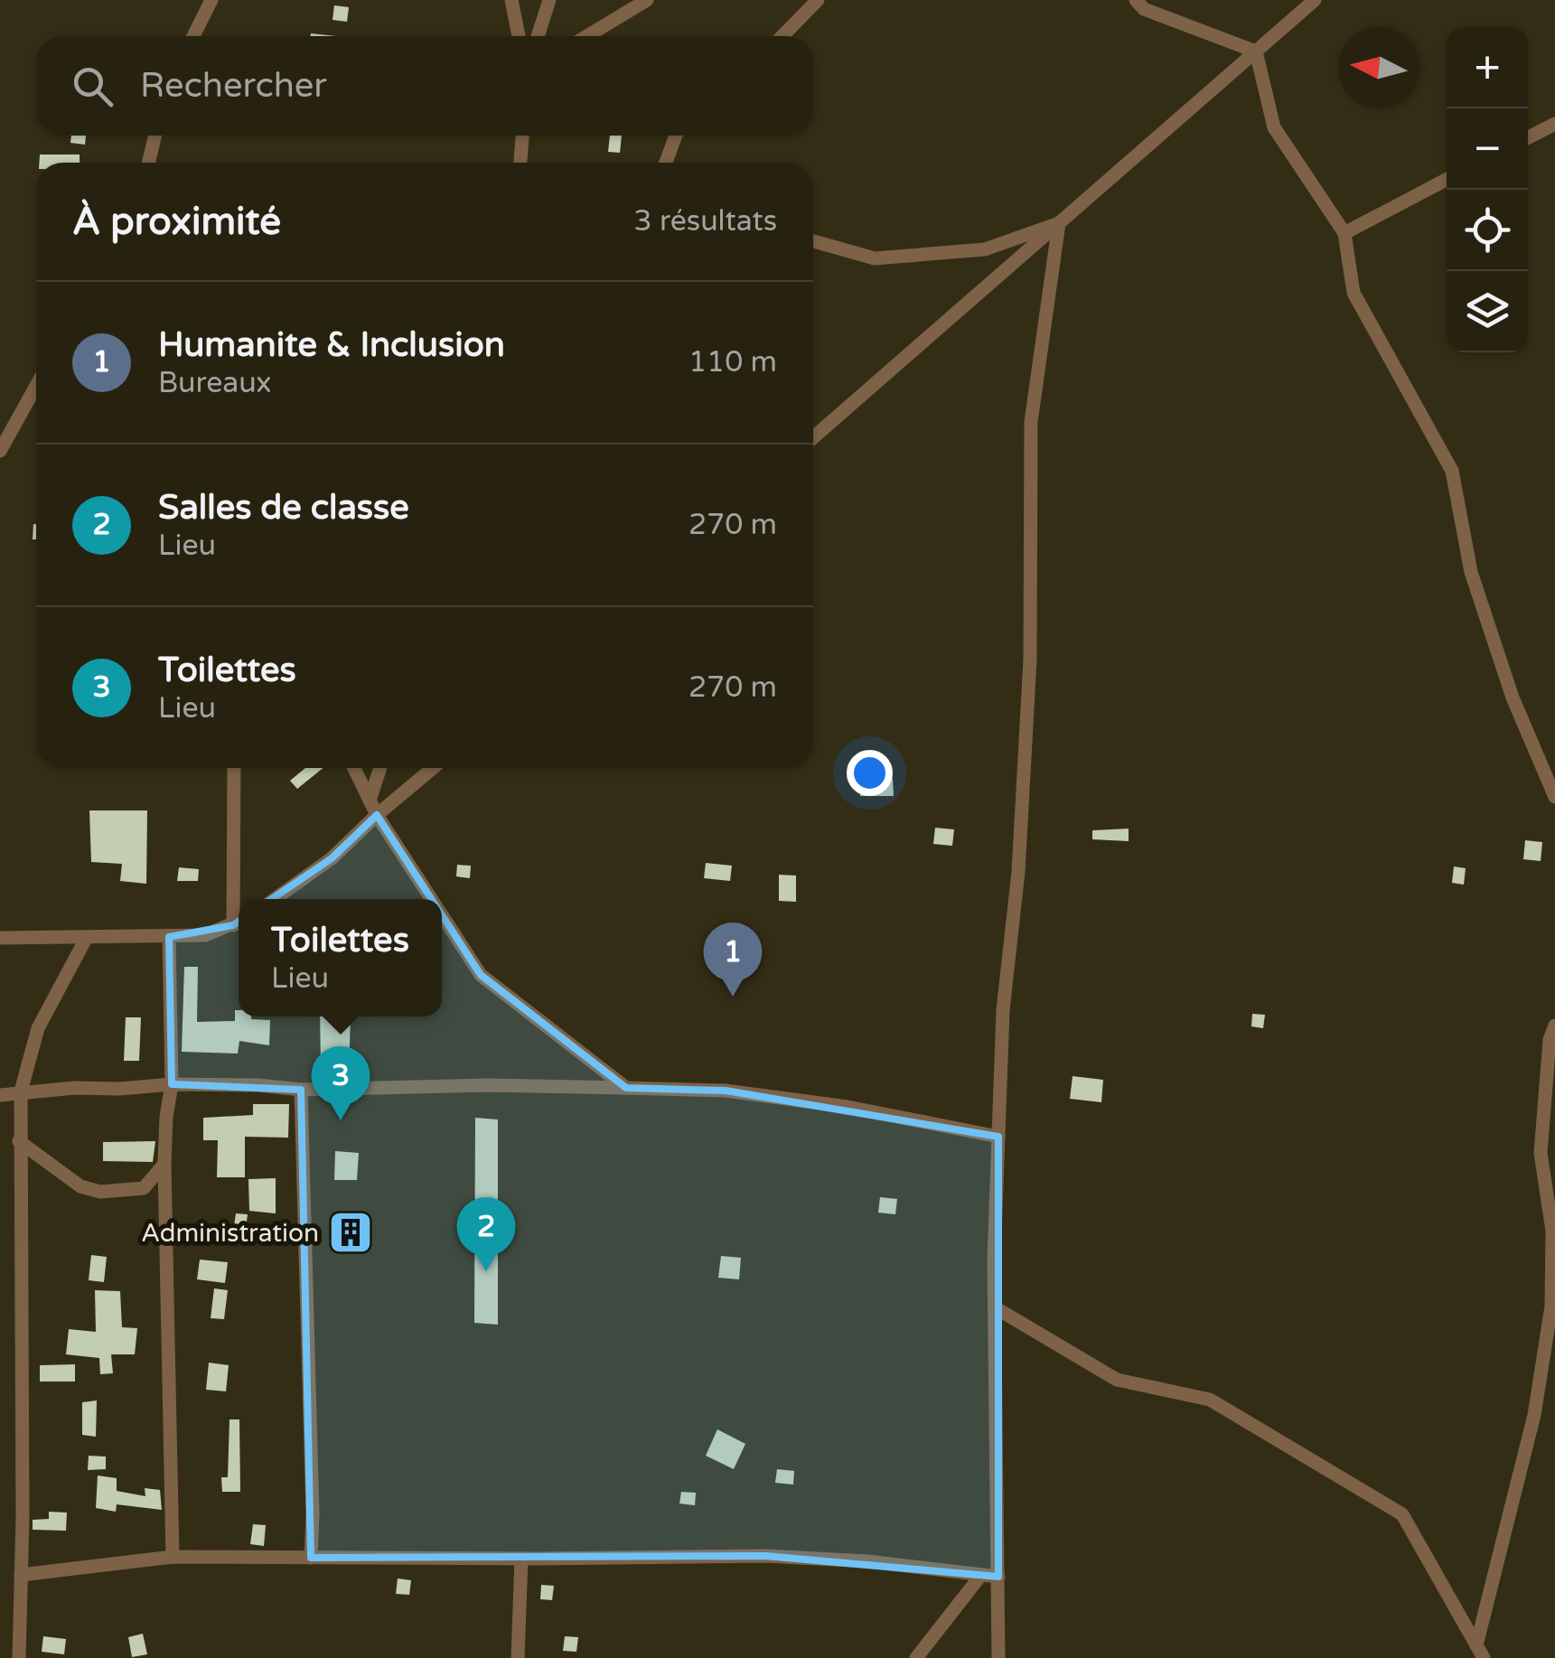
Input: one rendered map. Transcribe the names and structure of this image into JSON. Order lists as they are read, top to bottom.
{
  "places": {
    "building": ["Administration"]
  },
  "north": "left",
  "page": {
    "map_buttons": ["+", "−"],
    "search": "Rechercher",
    "heading": ["À proximité", "3 résultats"],
    "list": [
      {
        "mark": "1",
        "name": "Humanite & Inclusion",
        "note": "Bureaux",
        "value": "110 m"
      },
      {
        "mark": "2",
        "name": "Salles de classe",
        "note": "Lieu",
        "value": "270 m"
      },
      {
        "mark": "3",
        "name": "Toilettes",
        "note": "Lieu",
        "value": "270 m"
      }
    ],
    "popup": ["Toilettes", "Lieu"],
    "pins": ["1", "3", "2"]
  }
}
